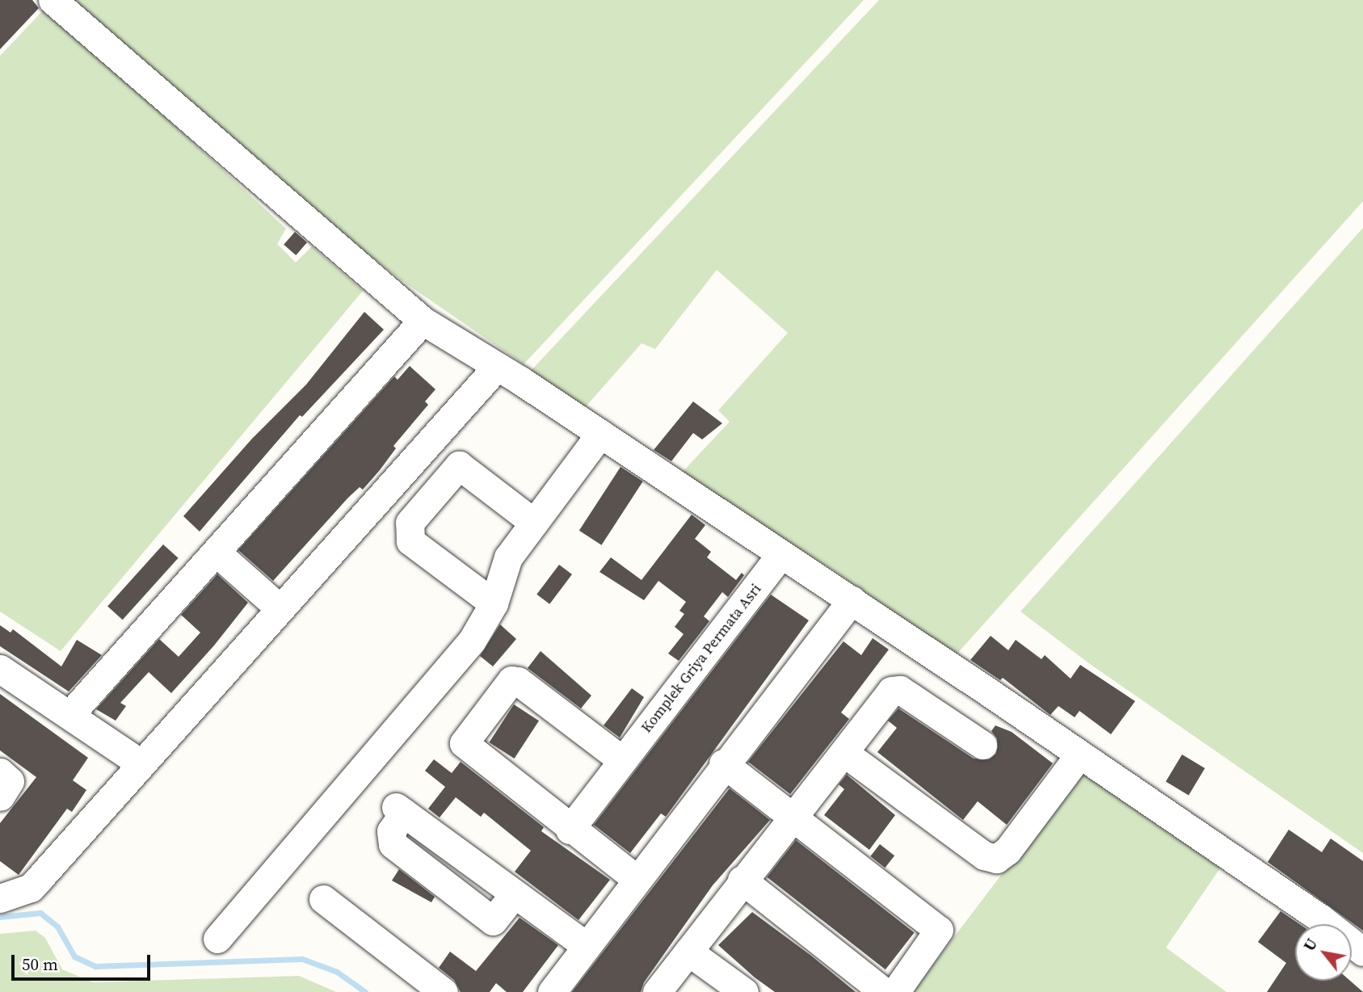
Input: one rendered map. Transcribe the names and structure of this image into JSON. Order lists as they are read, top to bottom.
{
  "streets": {
    "street": ["Komplek Griya Permata Asri"]
  },
  "scale_bar": "50 m",
  "north": "top left"
}
